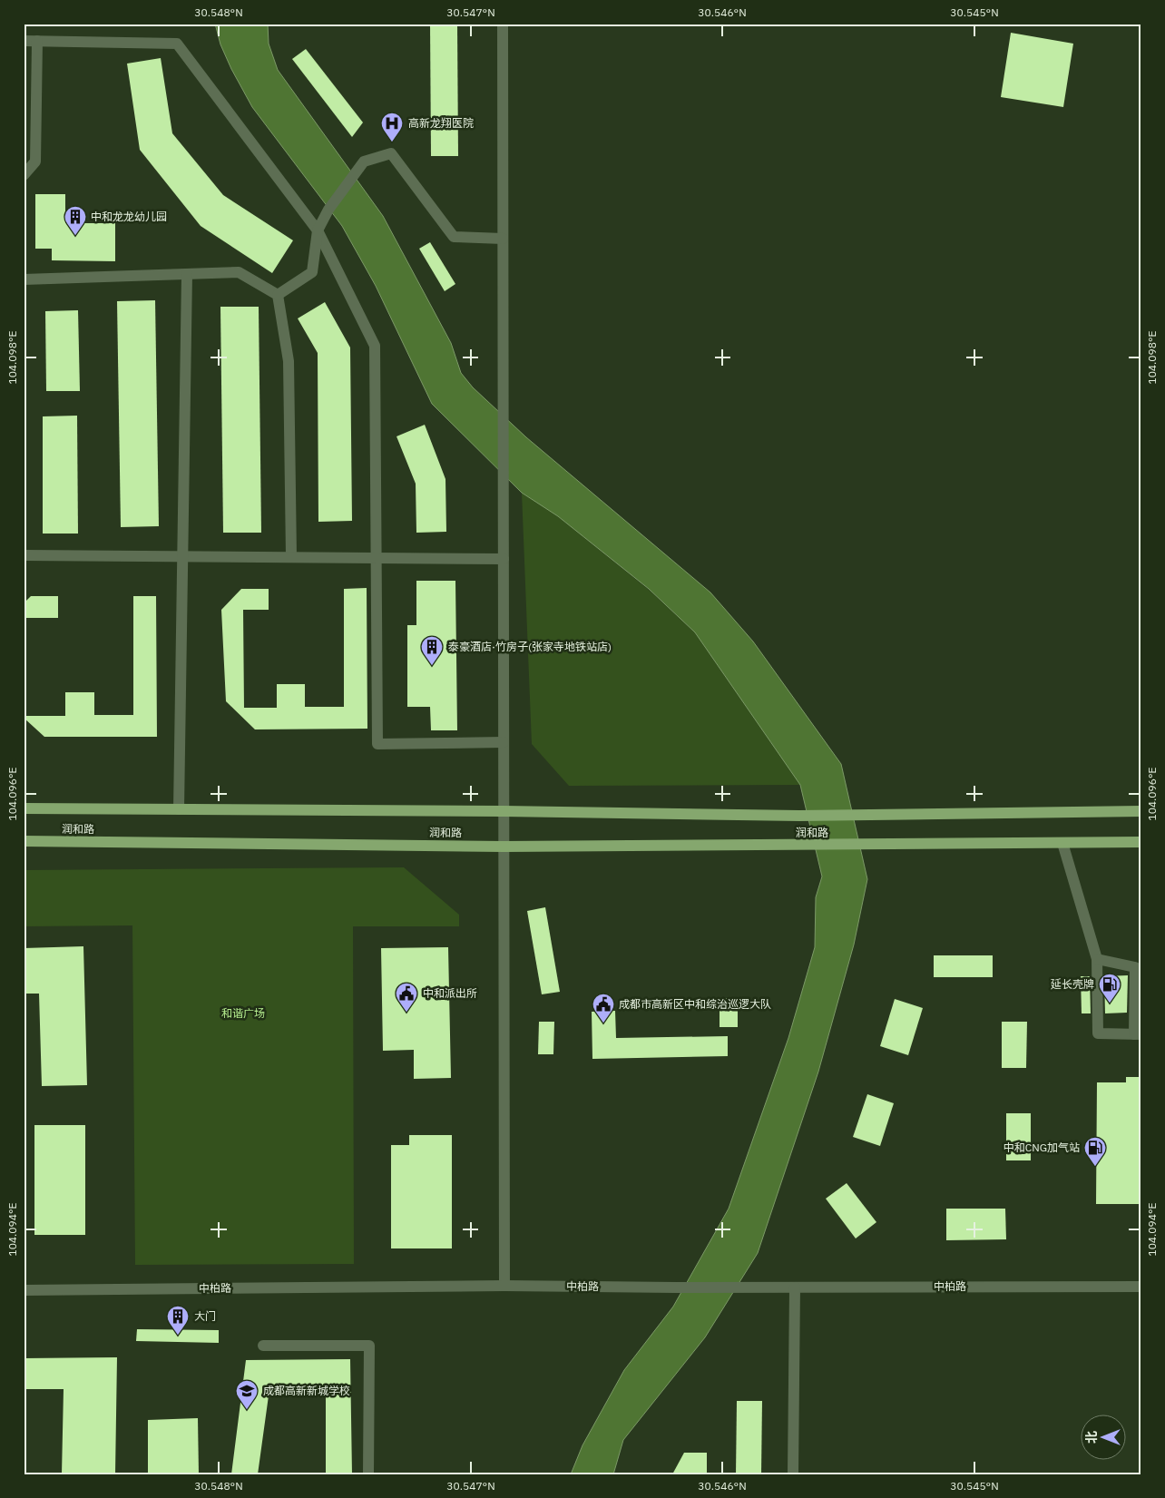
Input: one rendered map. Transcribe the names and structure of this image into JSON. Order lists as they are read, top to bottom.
{
  "streets": {
    "main road": ["润和路"],
    "street": ["中柏路"]
  },
  "parks": ["和谐广场"],
  "places": {
    "hospital": ["高新龙翔医院"],
    "building": ["中和龙龙幼儿园", "泰豪酒店·竹房子(张家寺地铁站店)", "大门"],
    "fuel station": ["延长壳牌", "中和CNG加气站"],
    "public building": ["中和派出所", "成都市高新区中和综治巡逻大队"],
    "school or university": ["成都高新新城学校"]
  },
  "north": "left",
  "coordinates": [
    "30.548°N",
    "30.547°N",
    "30.546°N",
    "30.545°N",
    "104.098°E",
    "104.096°E",
    "104.094°E"
  ]
}
